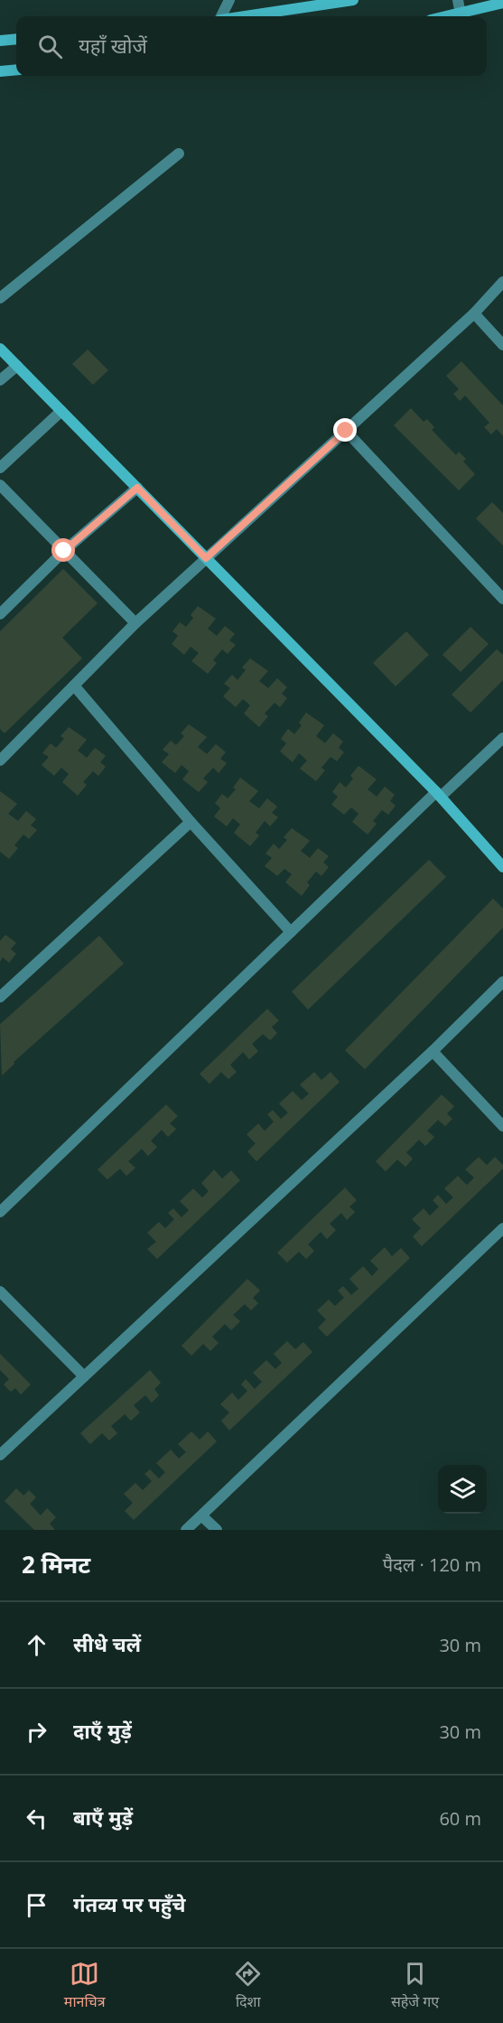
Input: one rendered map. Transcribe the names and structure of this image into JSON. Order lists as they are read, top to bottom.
{
  "page": {
    "search": "यहाँ खोजें",
    "heading": ["2 मिनट", "पैदल · 120 m"],
    "list": [
      ["सीधे चलें", "30 m"],
      ["दाएँ मुड़ें", "30 m"],
      ["बाएँ मुड़ें", "60 m"],
      "गंतव्य पर पहुँचे"
    ],
    "nav": ["मानचित्र", "दिशा", "सहेजे गए"]
  }
}
